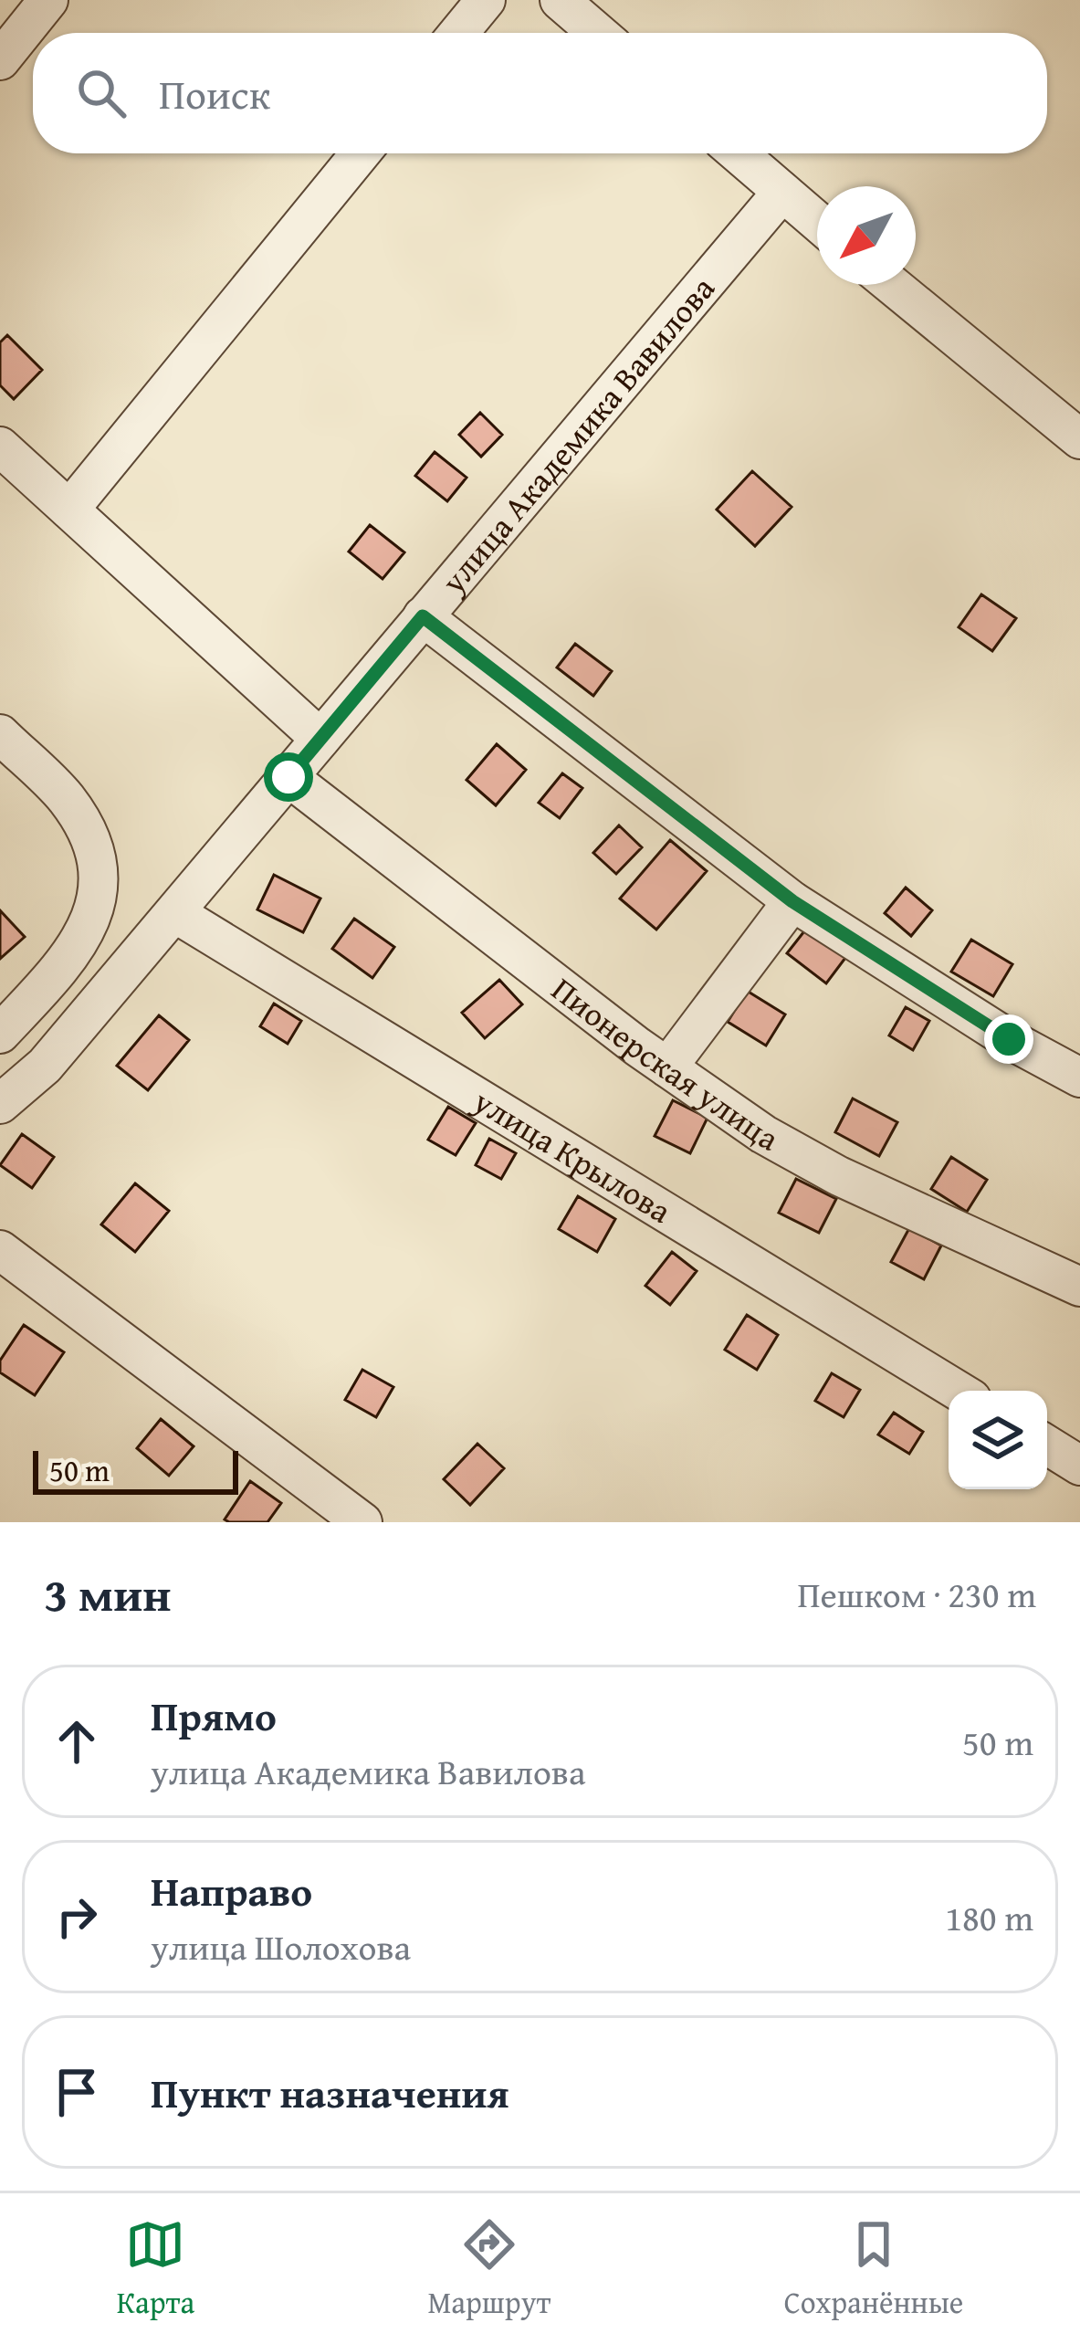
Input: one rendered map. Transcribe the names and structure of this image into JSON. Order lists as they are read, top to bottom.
{
  "streets": {
    "street": ["улица Академика Вавилова", "Пионерская улица", "улица Крылова"]
  },
  "crossings": [
    ["улица Академика Вавилова", "Пионерская улица"],
    ["улица Академика Вавилова", "улица Крылова"]
  ],
  "scale_bar": "50 m",
  "north": "bottom left",
  "page": {
    "search": "Поиск",
    "scale": "50 m",
    "heading": ["3 мин", "Пешком · 230 m"],
    "list": [
      ["Прямо", "улица Академика Вавилова", "50 m"],
      ["Направо", "улица Шолохова", "180 m"],
      "Пункт назначения"
    ],
    "nav": ["Карта", "Маршрут", "Сохранённые"]
  }
}
